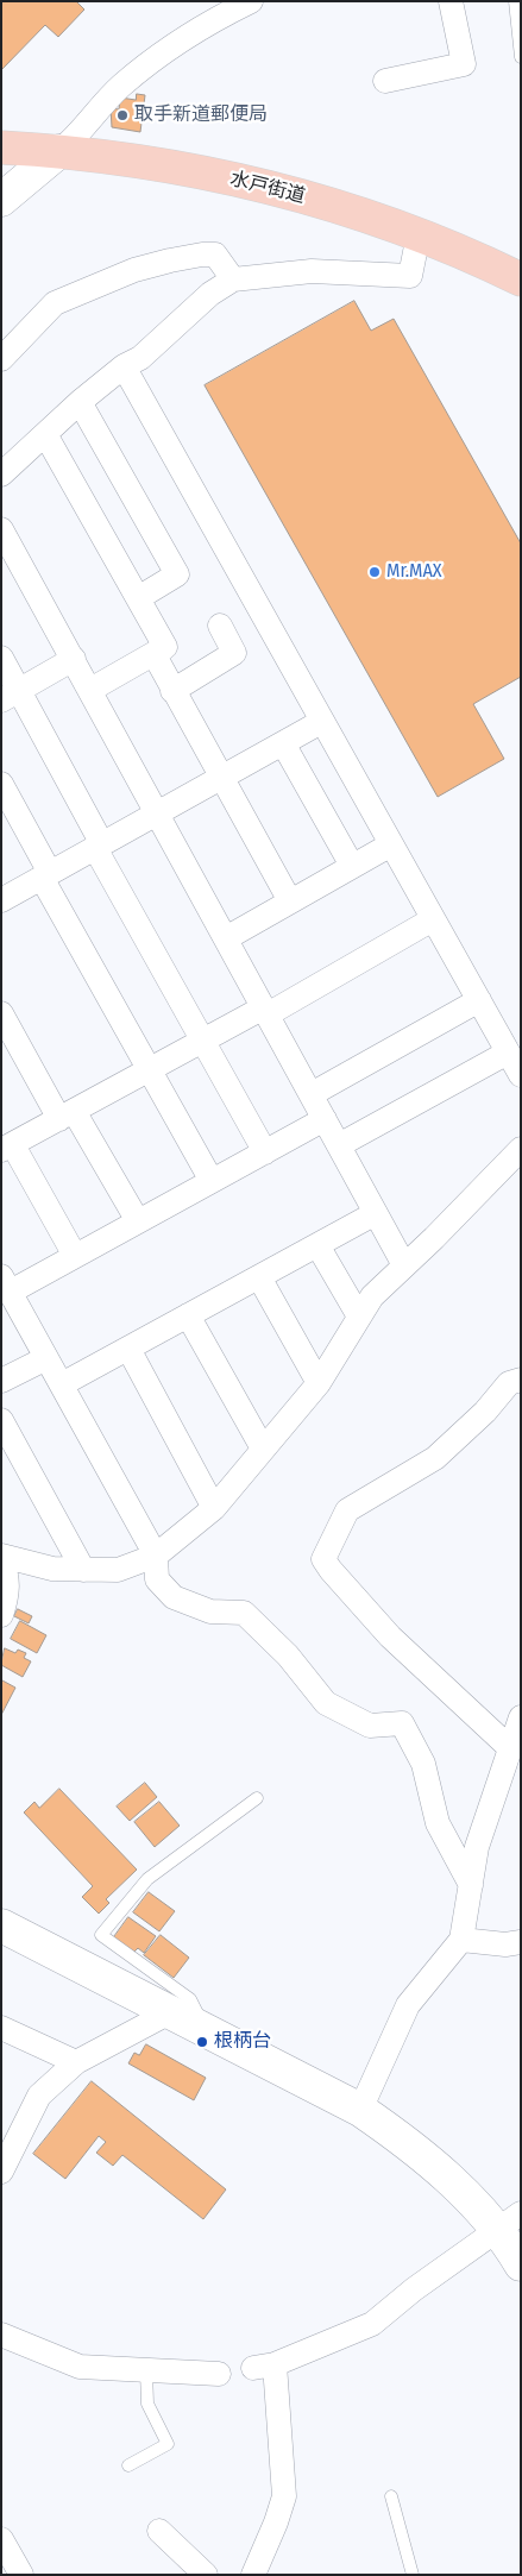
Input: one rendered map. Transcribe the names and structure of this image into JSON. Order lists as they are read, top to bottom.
{
  "streets": {
    "main road": ["水戸街道"]
  },
  "places": ["取手新道郵便局", "Mr.MAX", "根柄台"]
}
